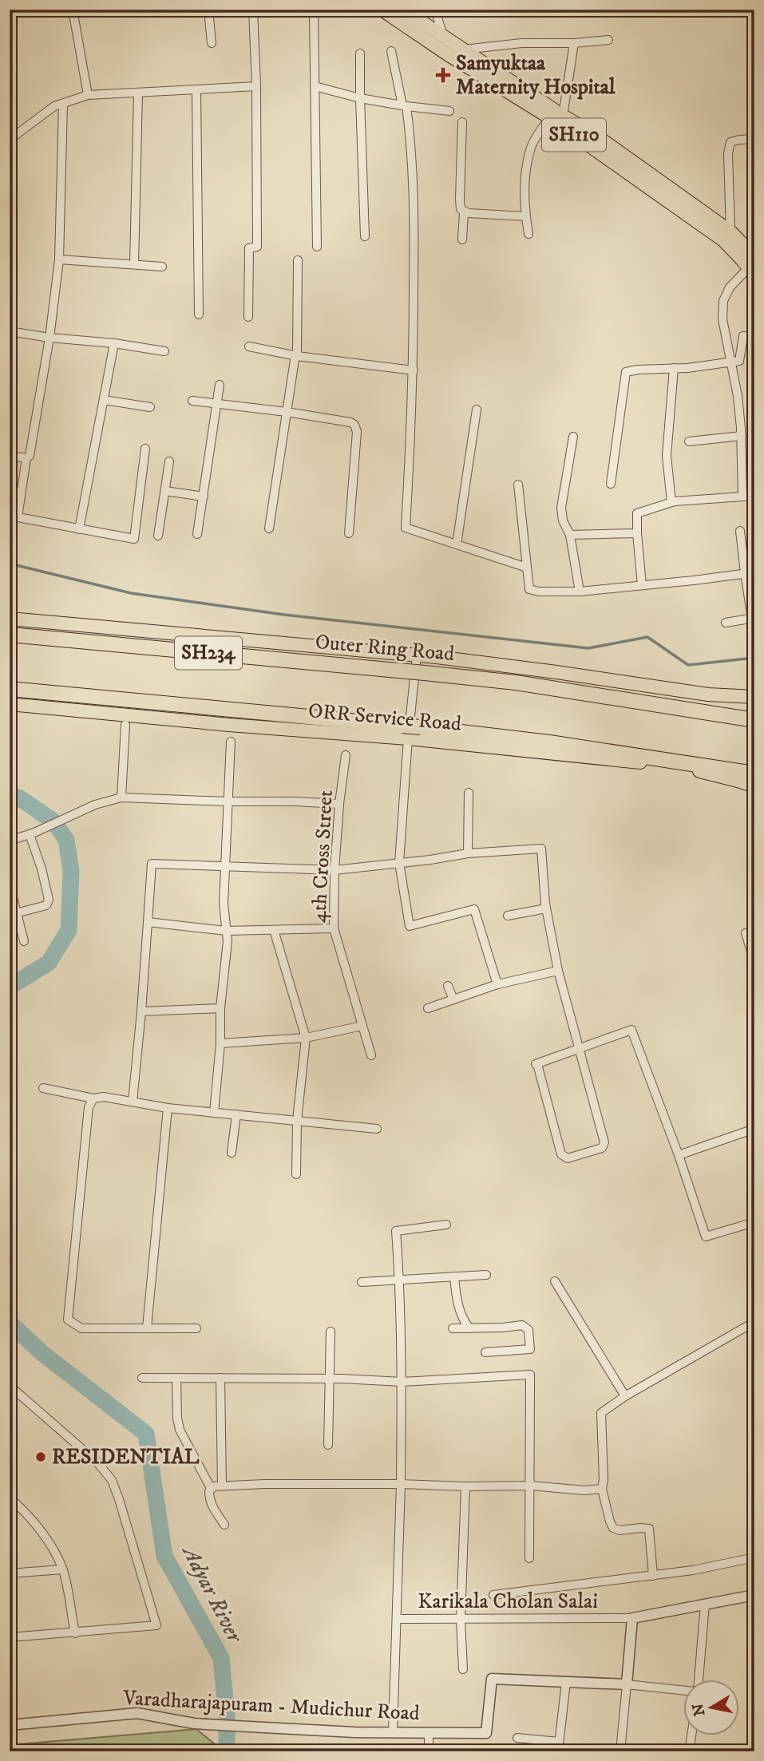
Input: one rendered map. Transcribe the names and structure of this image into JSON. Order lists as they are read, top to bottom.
{
  "streets": {
    "highway": ["Outer Ring Road", "SH234"],
    "main road": ["SH110", "ORR Service Road"],
    "street": ["4th Cross Street", "Karikala Cholan Salai", "Varadharajapuram - Mudichur Road"]
  },
  "crossings": [
    ["Karikala Cholan Salai", "Varadharajapuram - Mudichur Road"]
  ],
  "water": ["Adyar River"],
  "places": {
    "health": ["Samyuktaa Maternity Hospital"],
    "other": ["RESIDENTIAL"]
  },
  "north": "left"
}
